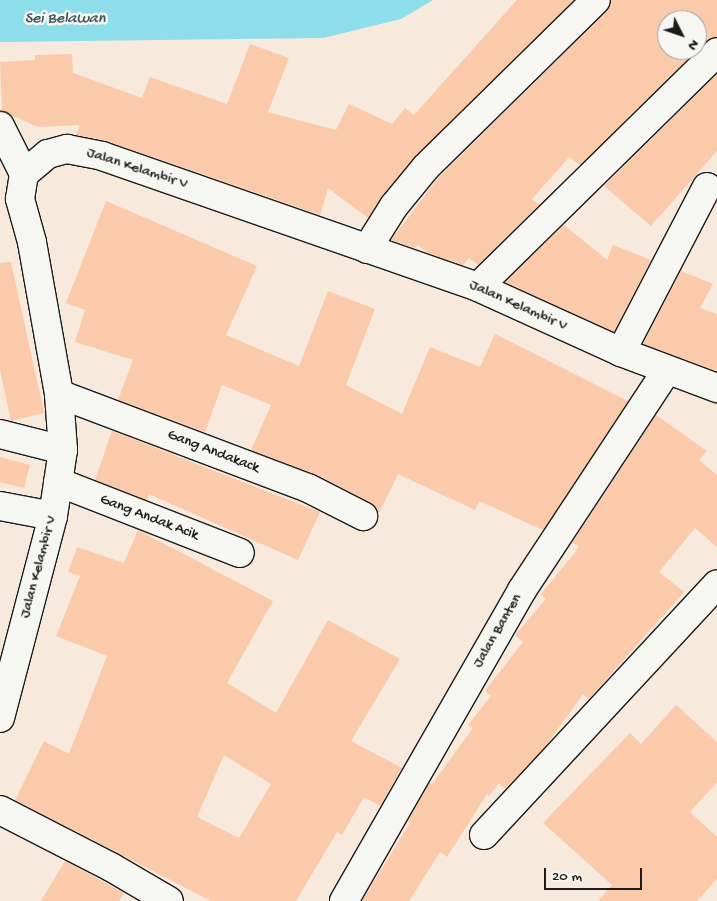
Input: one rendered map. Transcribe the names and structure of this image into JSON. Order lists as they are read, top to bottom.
{
  "streets": {
    "street": [
      "Jalan Kelambir V",
      "Gang Andakack",
      "Gang Andak Acik",
      "Jalan Banten"
    ]
  },
  "crossings": [
    ["Jalan Kelambir V", "Gang Andakack"],
    ["Jalan Kelambir V", "Gang Andak Acik"],
    ["Jalan Kelambir V", "Jalan Banten"]
  ],
  "water": ["Sei Belawan"],
  "scale_bar": "20 m",
  "north": "bottom right"
}
